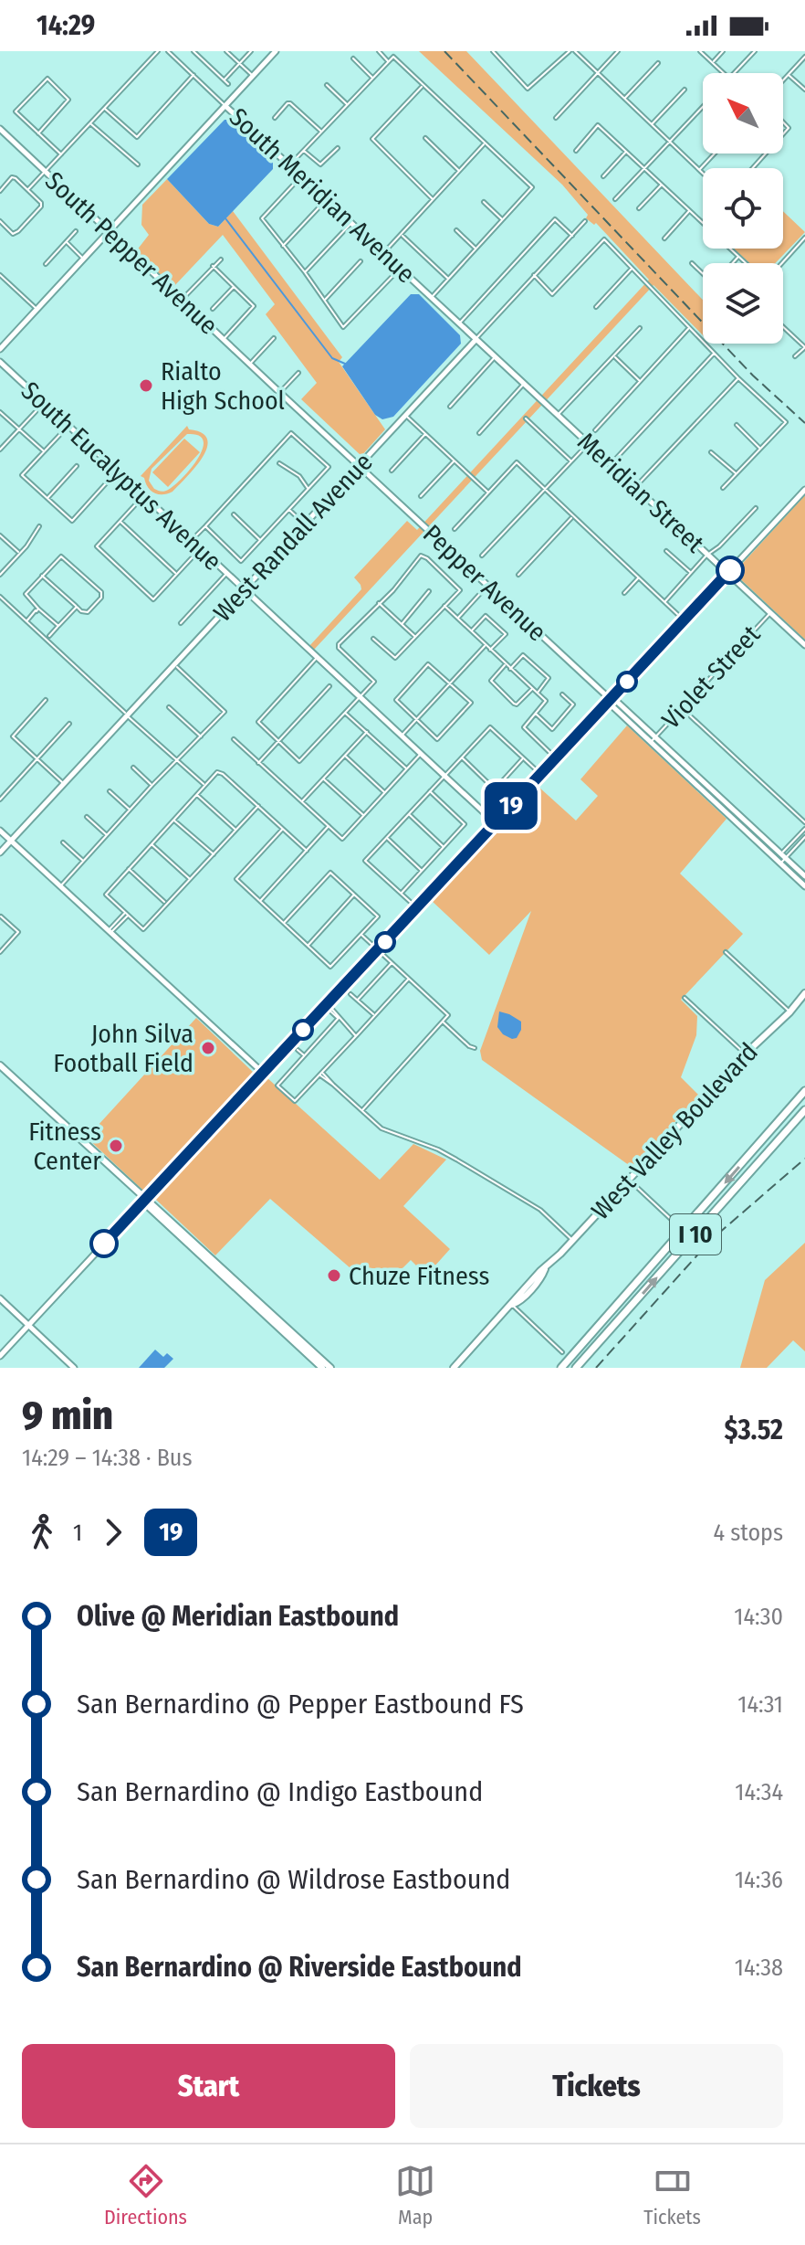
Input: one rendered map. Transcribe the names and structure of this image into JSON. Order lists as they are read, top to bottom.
{
  "streets": {
    "highway": ["I 10"],
    "main road": ["West Valley Boulevard"],
    "street": [
      "South Meridian Avenue",
      "South Pepper Avenue",
      "South Eucalyptus Avenue",
      "Meridian Street",
      "West Randall Avenue",
      "Pepper Avenue",
      "Violet Street"
    ]
  },
  "crossings": [
    ["South Meridian Avenue", "Meridian Street"],
    ["South Meridian Avenue", "West Randall Avenue"],
    ["South Pepper Avenue", "West Randall Avenue"],
    ["South Pepper Avenue", "Pepper Avenue"],
    ["South Eucalyptus Avenue", "West Randall Avenue"],
    ["Meridian Street", "West Randall Avenue"],
    ["Meridian Street", "Violet Street"],
    ["West Randall Avenue", "Pepper Avenue"],
    ["Pepper Avenue", "Violet Street"]
  ],
  "places": [
    "Rialto High School",
    "John Silva Football Field",
    "Fitness Center",
    "Chuze Fitness"
  ],
  "lines": ["bus line 19"],
  "north": "top left",
  "page": {
    "status": "14:29",
    "on_map": "19",
    "heading": ["9 min", "14:29 – 14:38 · Bus", "$3.52"],
    "legs": ["1", "19", "4 stops"],
    "list": [
      {
        "name": "Olive @ Meridian Eastbound",
        "value": "14:30"
      },
      {
        "name": "San Bernardino @ Pepper Eastbound FS",
        "value": "14:31"
      },
      {
        "name": "San Bernardino @ Indigo Eastbound",
        "value": "14:34"
      },
      {
        "name": "San Bernardino @ Wildrose Eastbound",
        "value": "14:36"
      },
      {
        "name": "San Bernardino @ Riverside Eastbound",
        "value": "14:38"
      }
    ],
    "buttons": ["Start", "Tickets"],
    "tabs": ["Directions", "Map", "Tickets"]
  }
}
